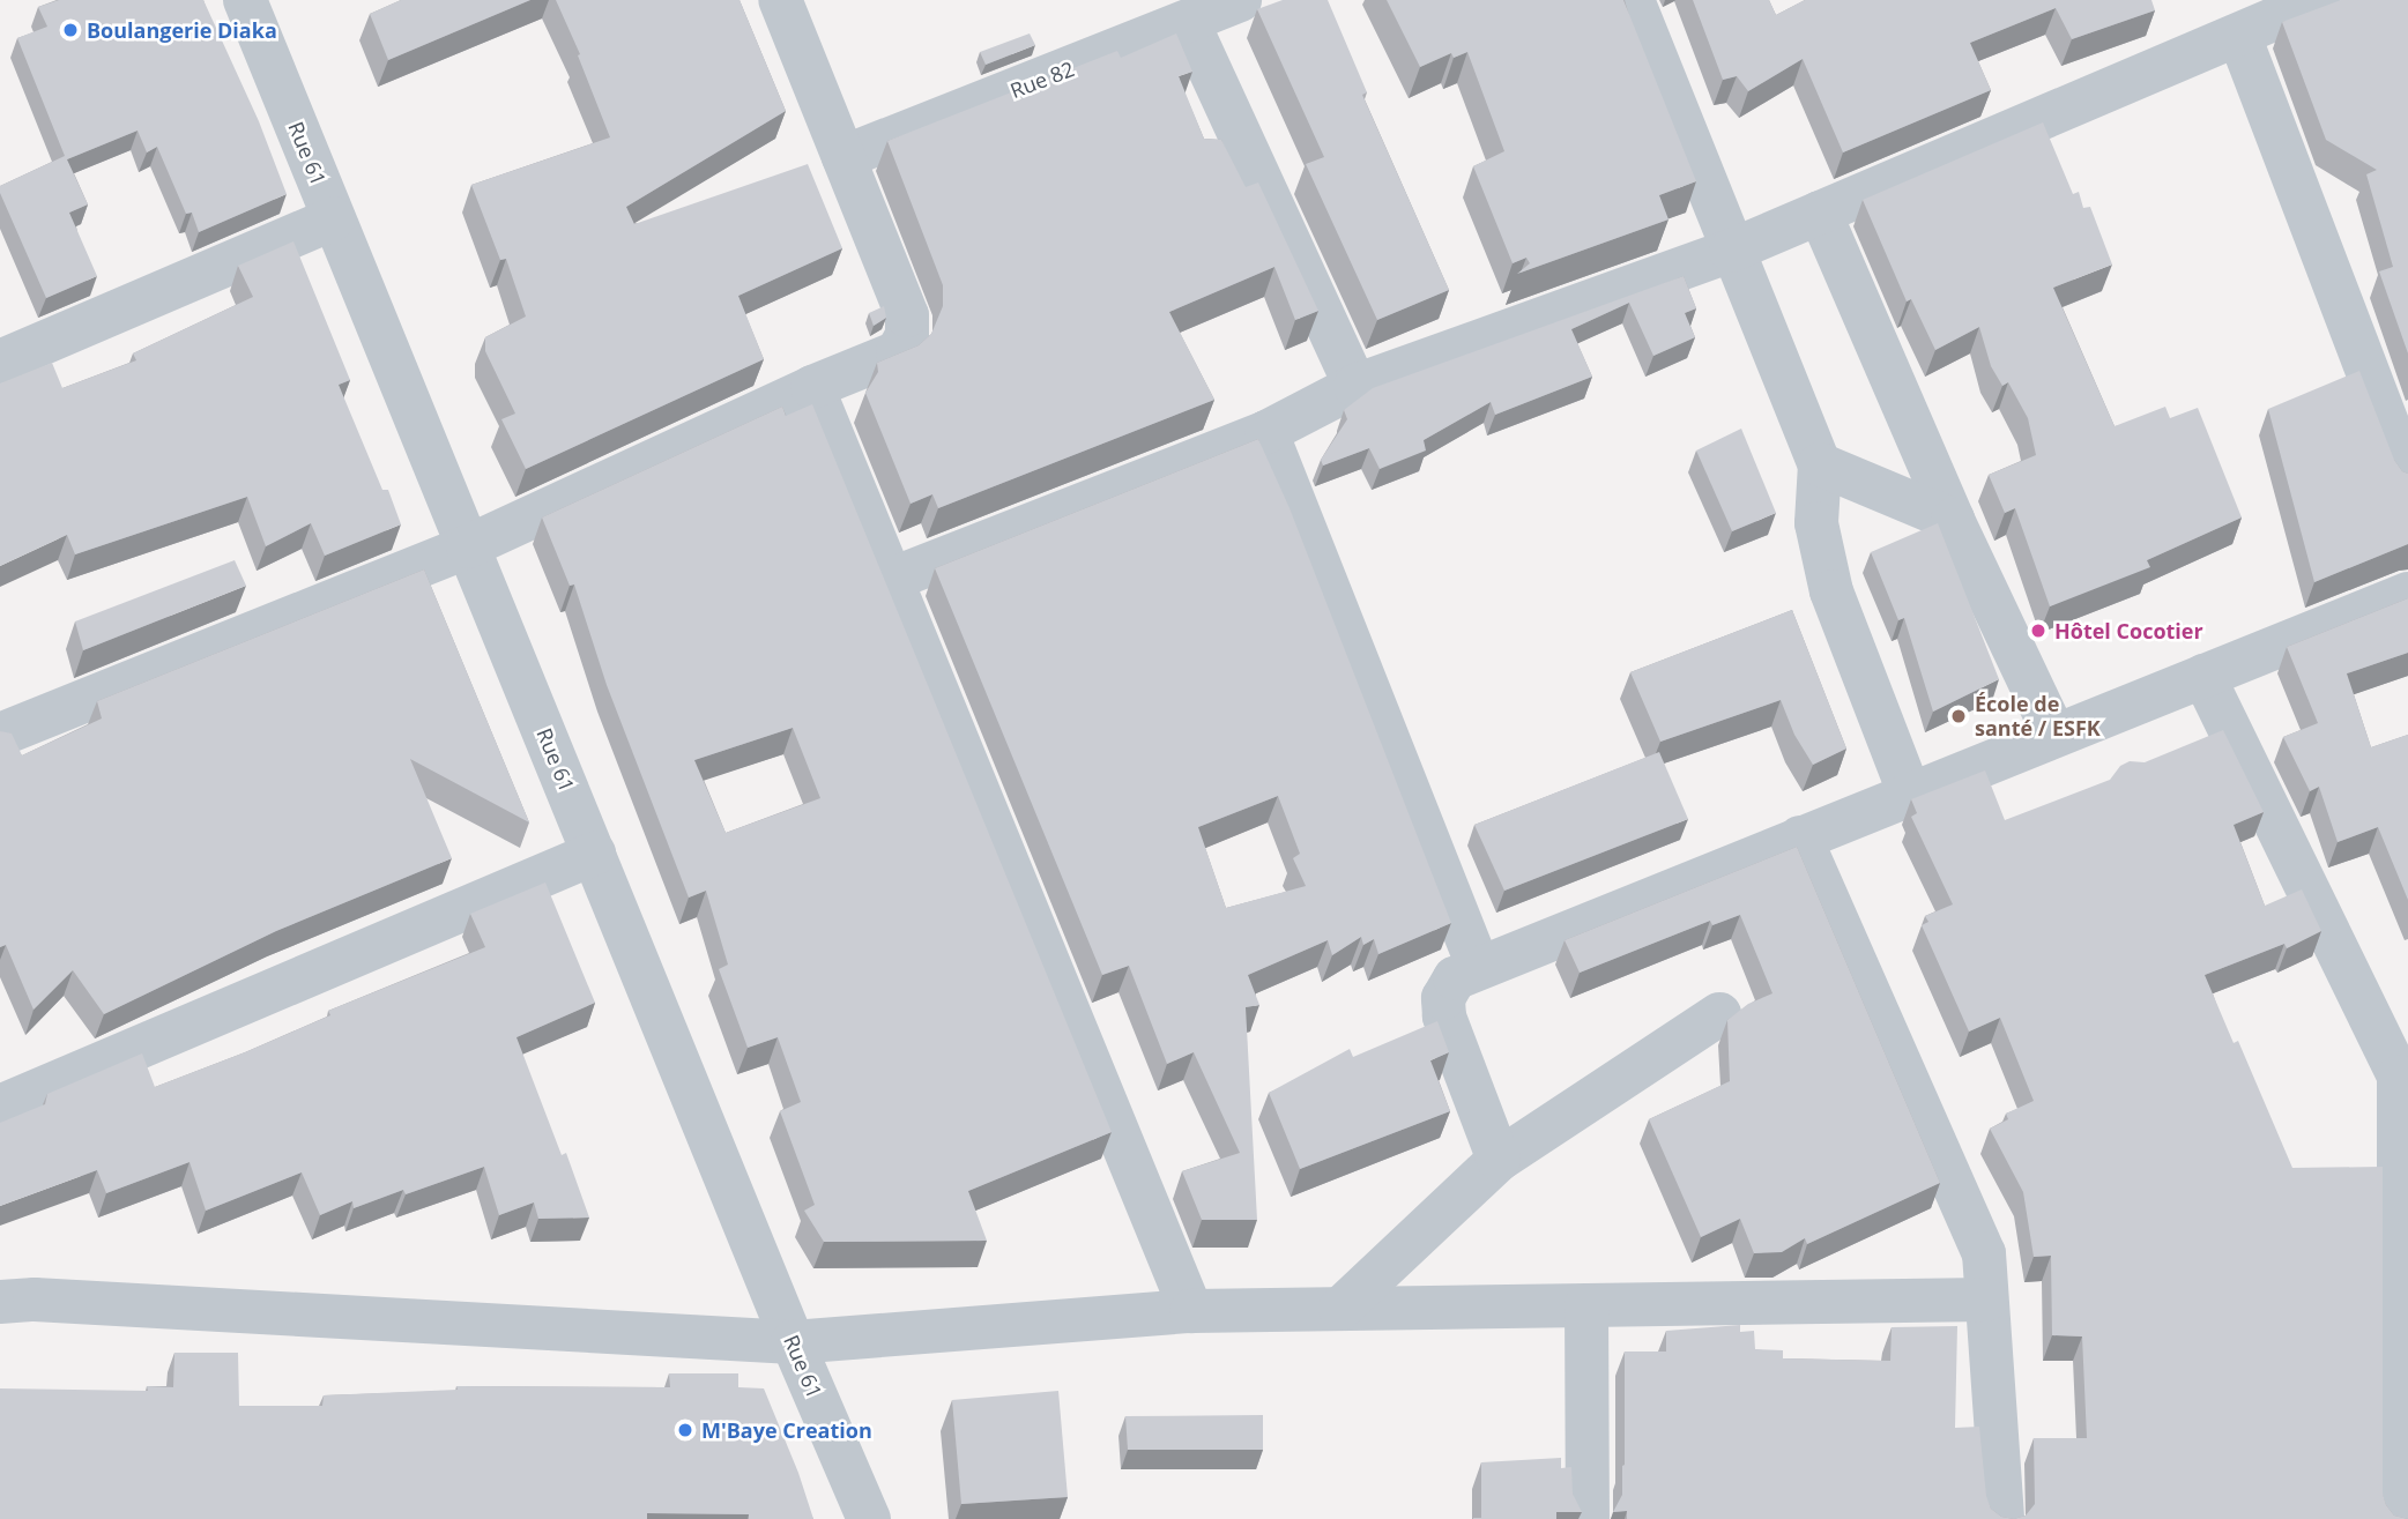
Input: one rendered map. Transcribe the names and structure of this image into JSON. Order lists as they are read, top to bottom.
{
  "streets": {
    "street": ["Rue 82", "Rue 61"]
  },
  "places": [
    "Boulangerie Diaka",
    "Hôtel Cocotier",
    "École de santé / ESFK",
    "M'Baye Creation"
  ]
}
